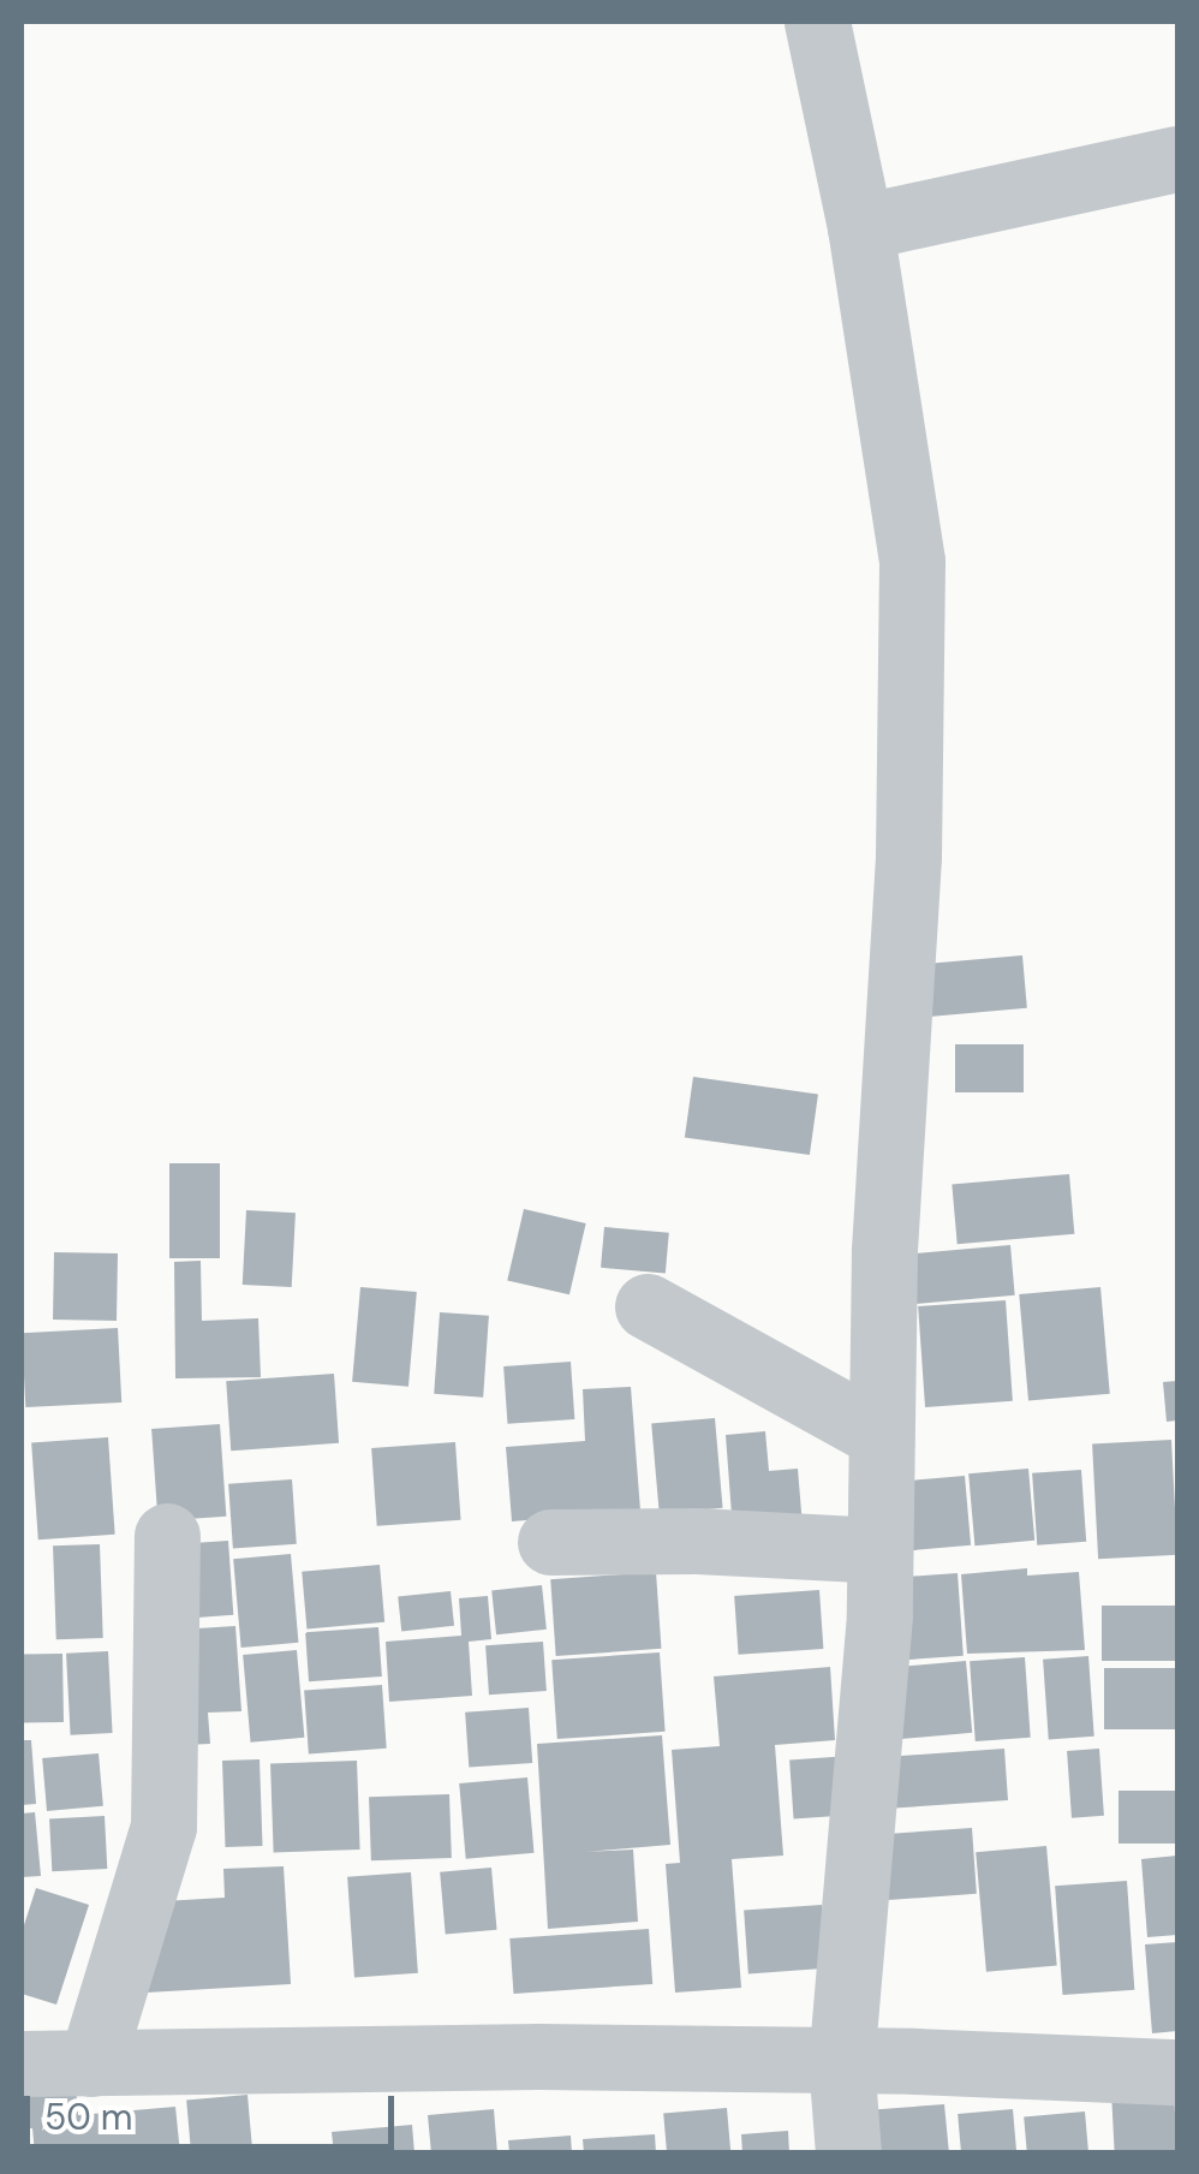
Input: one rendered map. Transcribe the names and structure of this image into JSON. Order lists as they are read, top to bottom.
{
  "scale_bar": "50 m"
}
